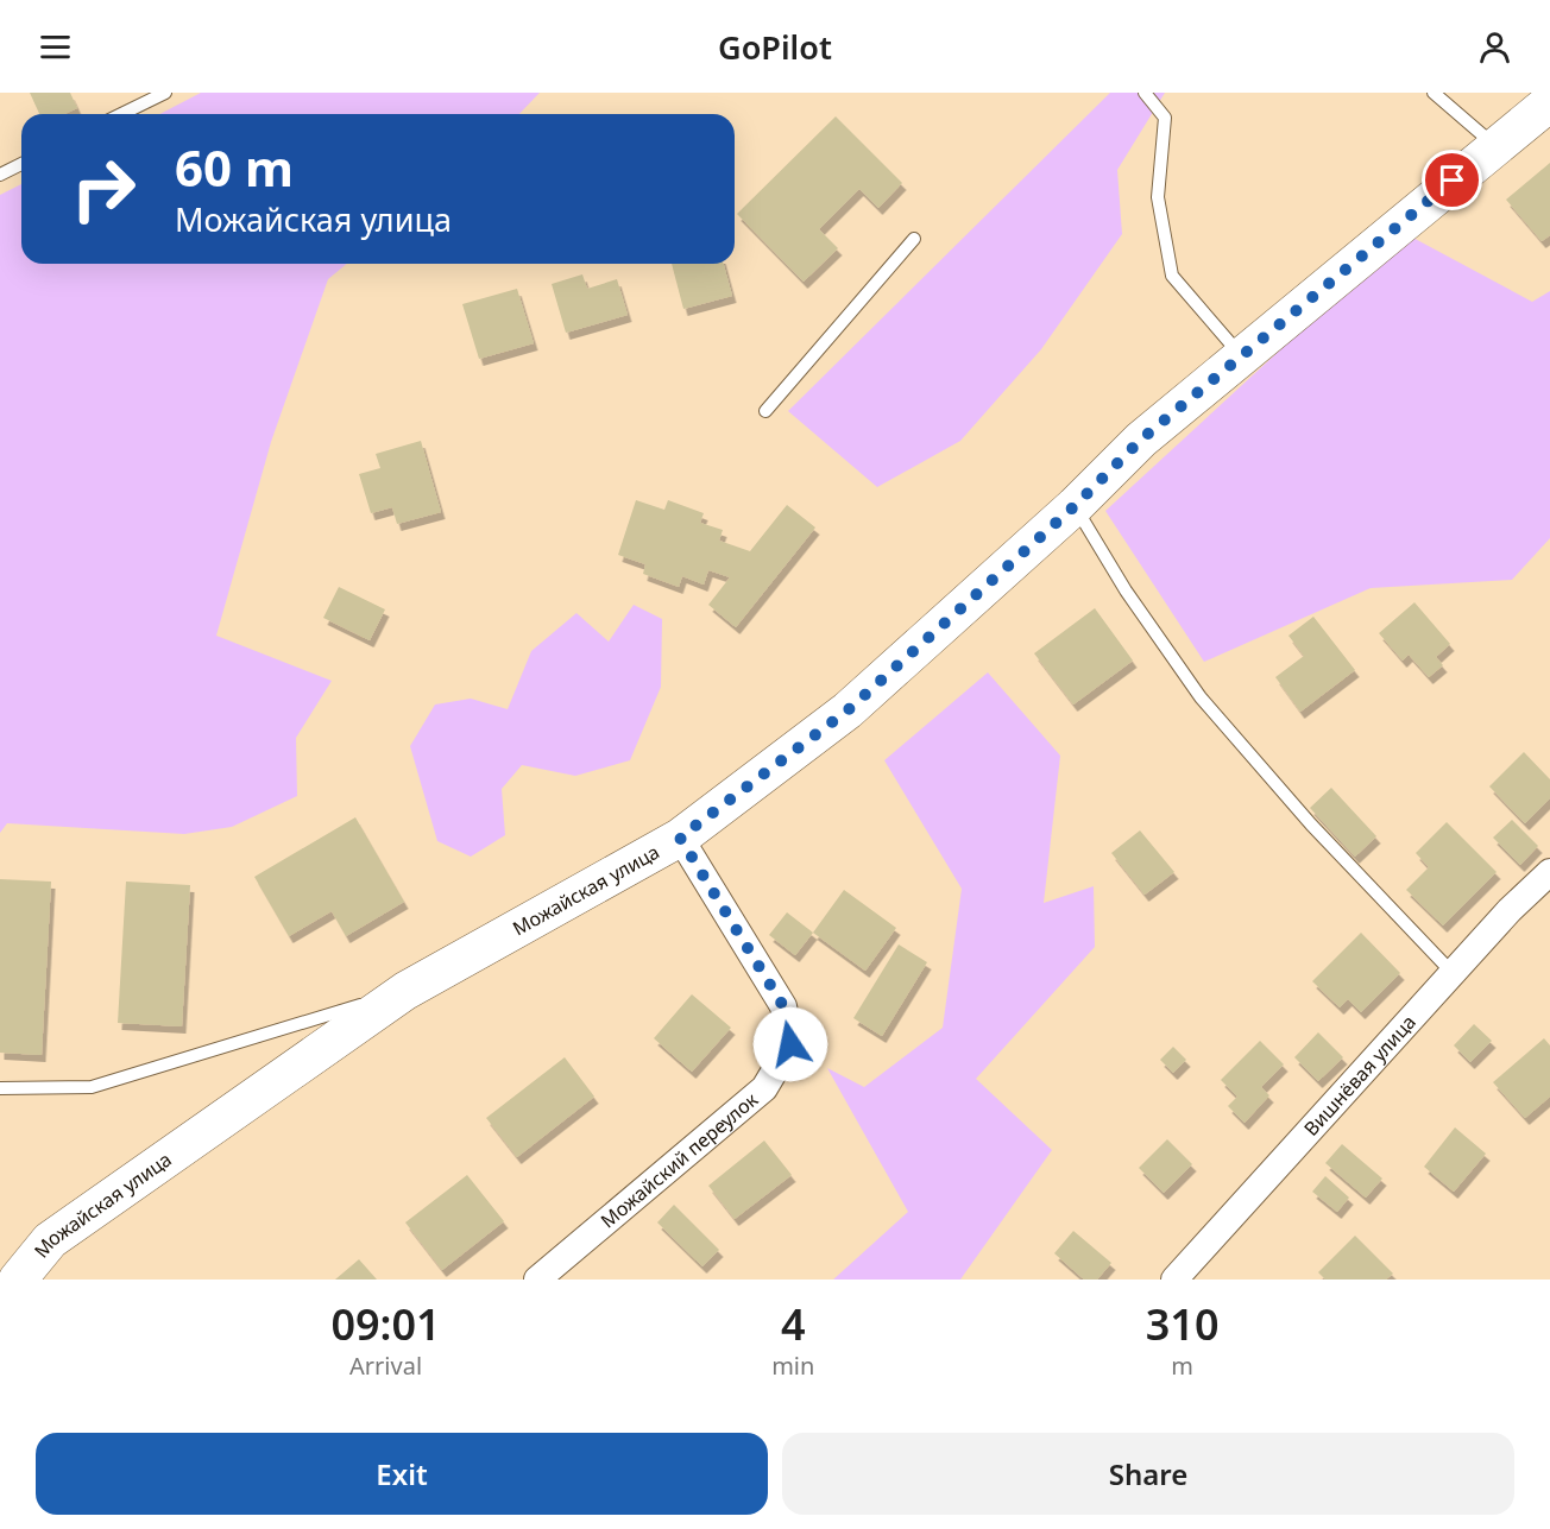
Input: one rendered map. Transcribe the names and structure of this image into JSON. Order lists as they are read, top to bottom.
{
  "streets": {
    "street": ["Можайская улица", "Вишнёвая улица", "Можайский переулок"]
  },
  "crossings": [
    ["Можайская улица", "Можайский переулок"]
  ],
  "page": {
    "header": "GoPilot",
    "turn": ["60 m", "Можайская улица"],
    "eta": [
      "09:01",
      "Arrival",
      "4",
      "min",
      "310",
      "m"
    ],
    "buttons": ["Exit", "Share"]
  }
}
